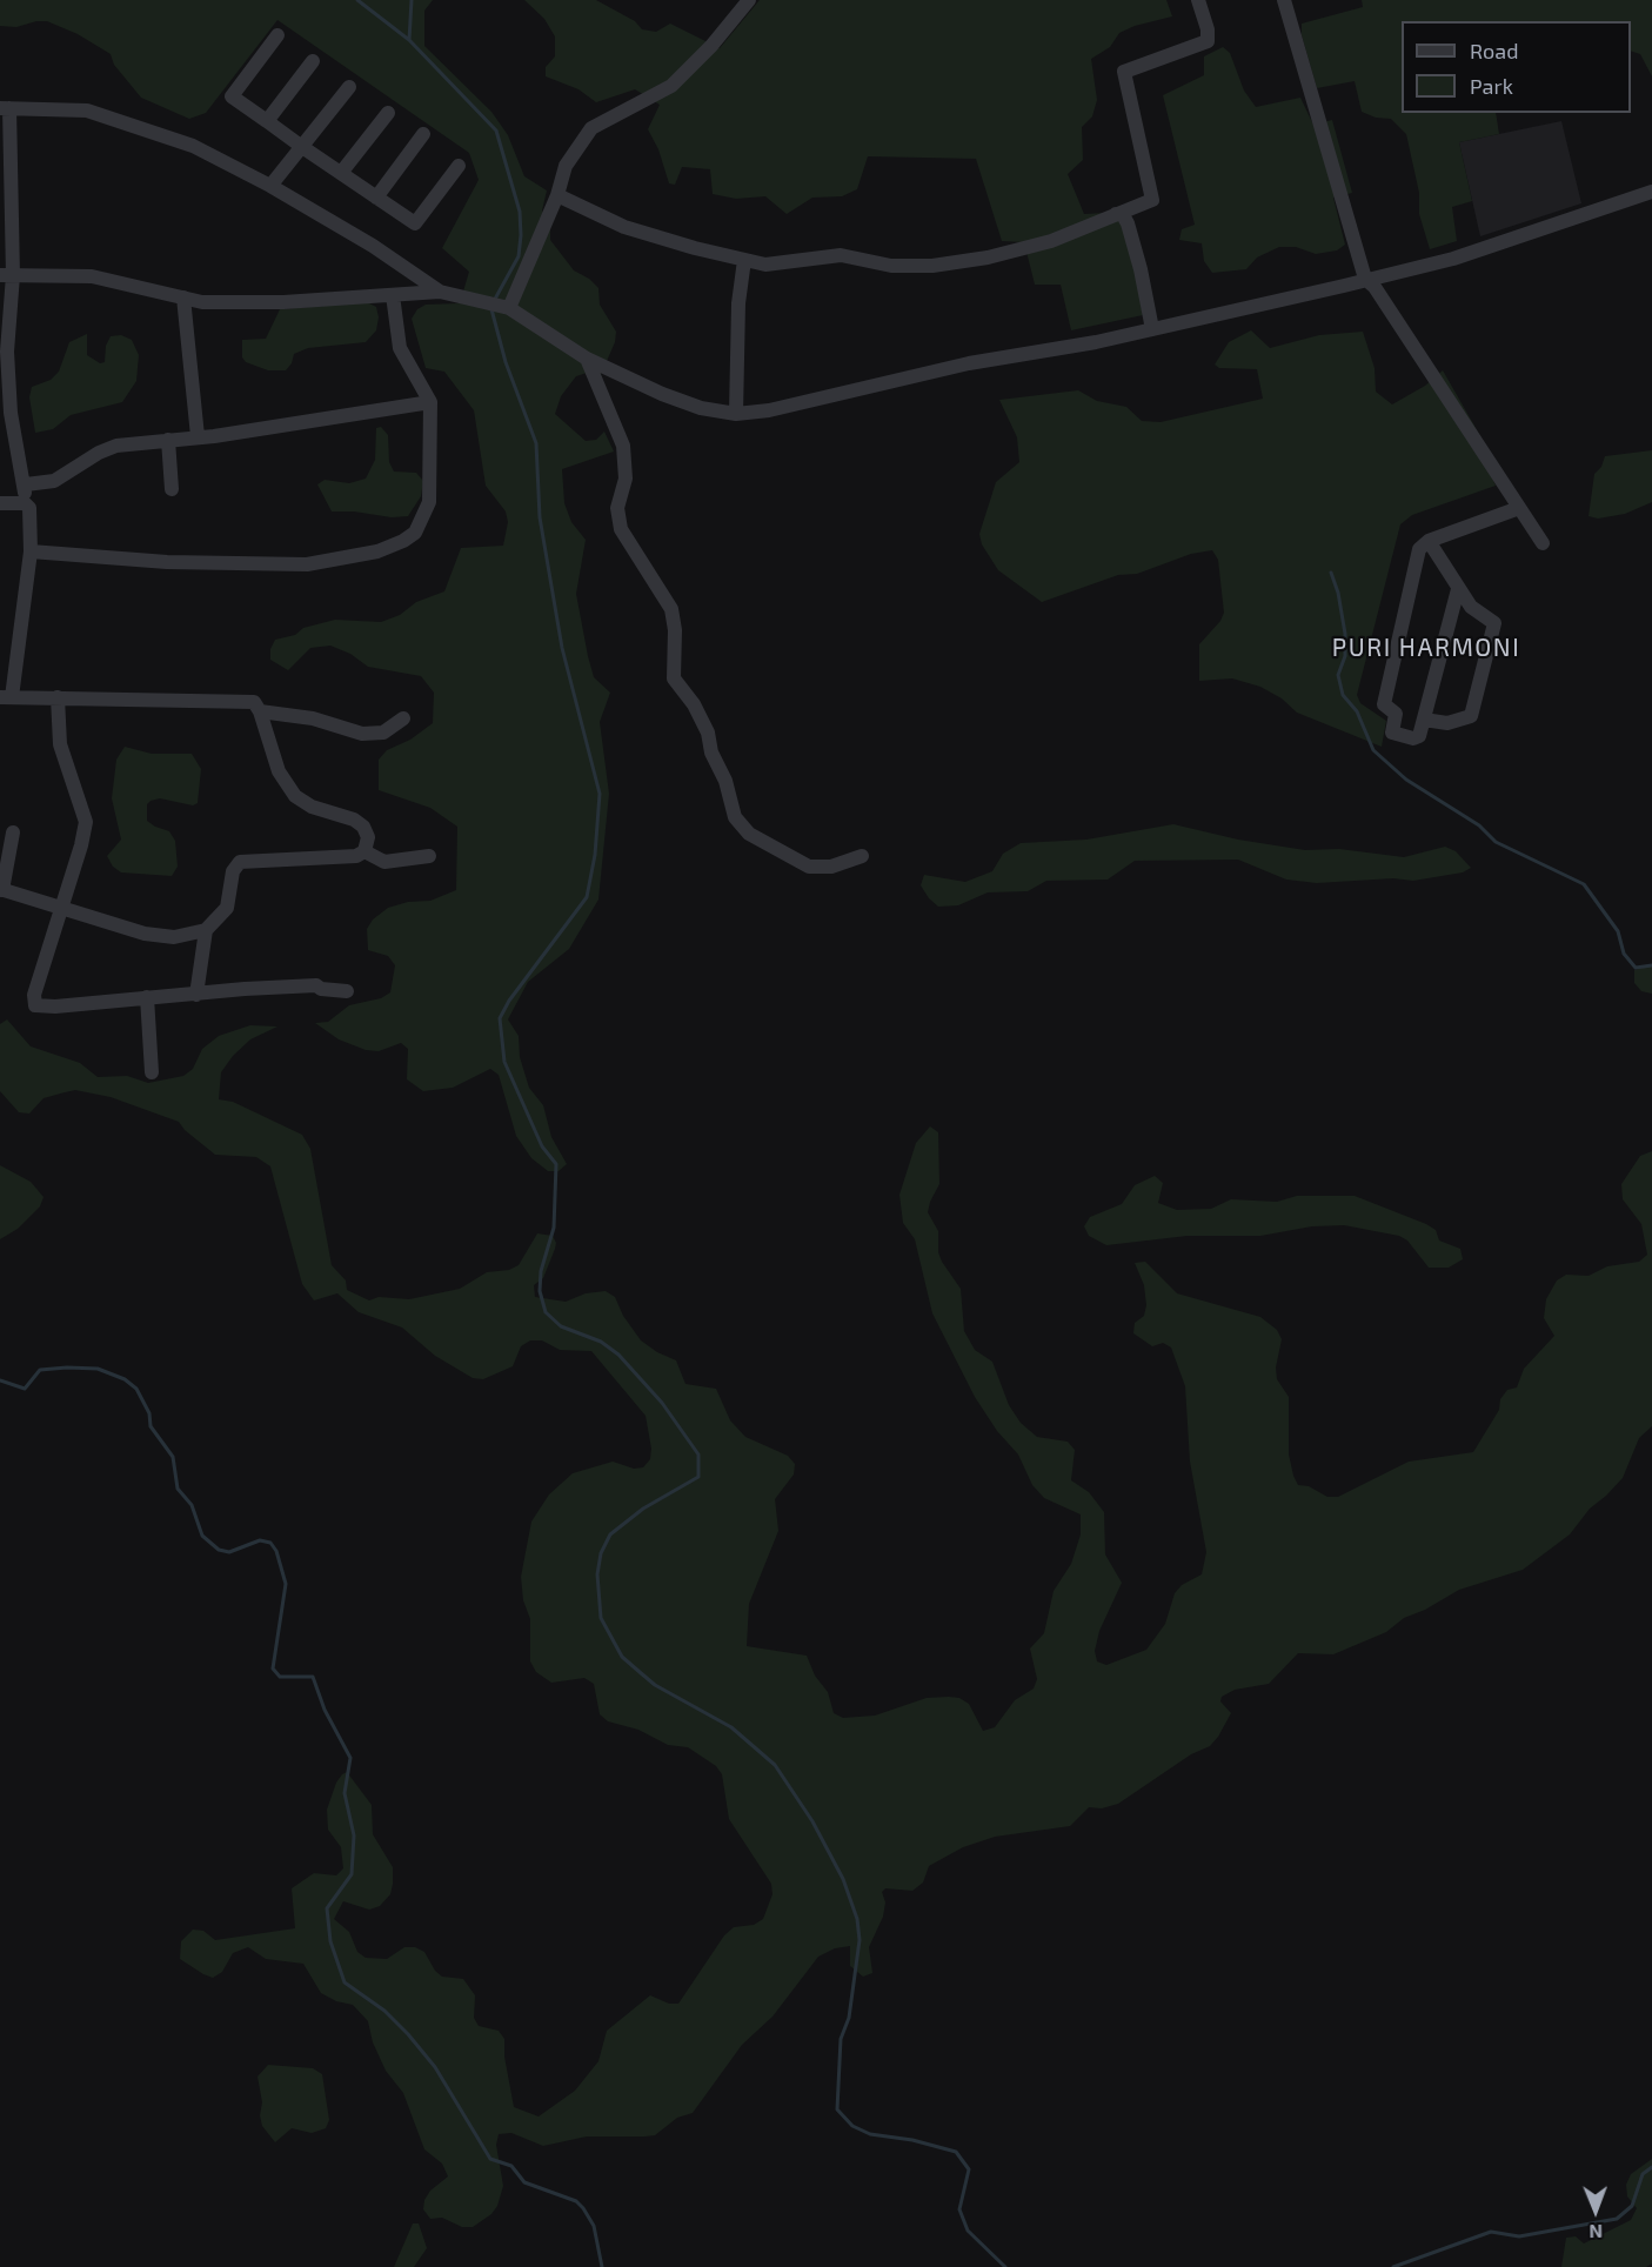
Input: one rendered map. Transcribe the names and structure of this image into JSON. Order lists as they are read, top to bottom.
{
  "districts": ["PURI HARMONI"],
  "legend": ["Road", "Park"],
  "north": "bottom"
}
